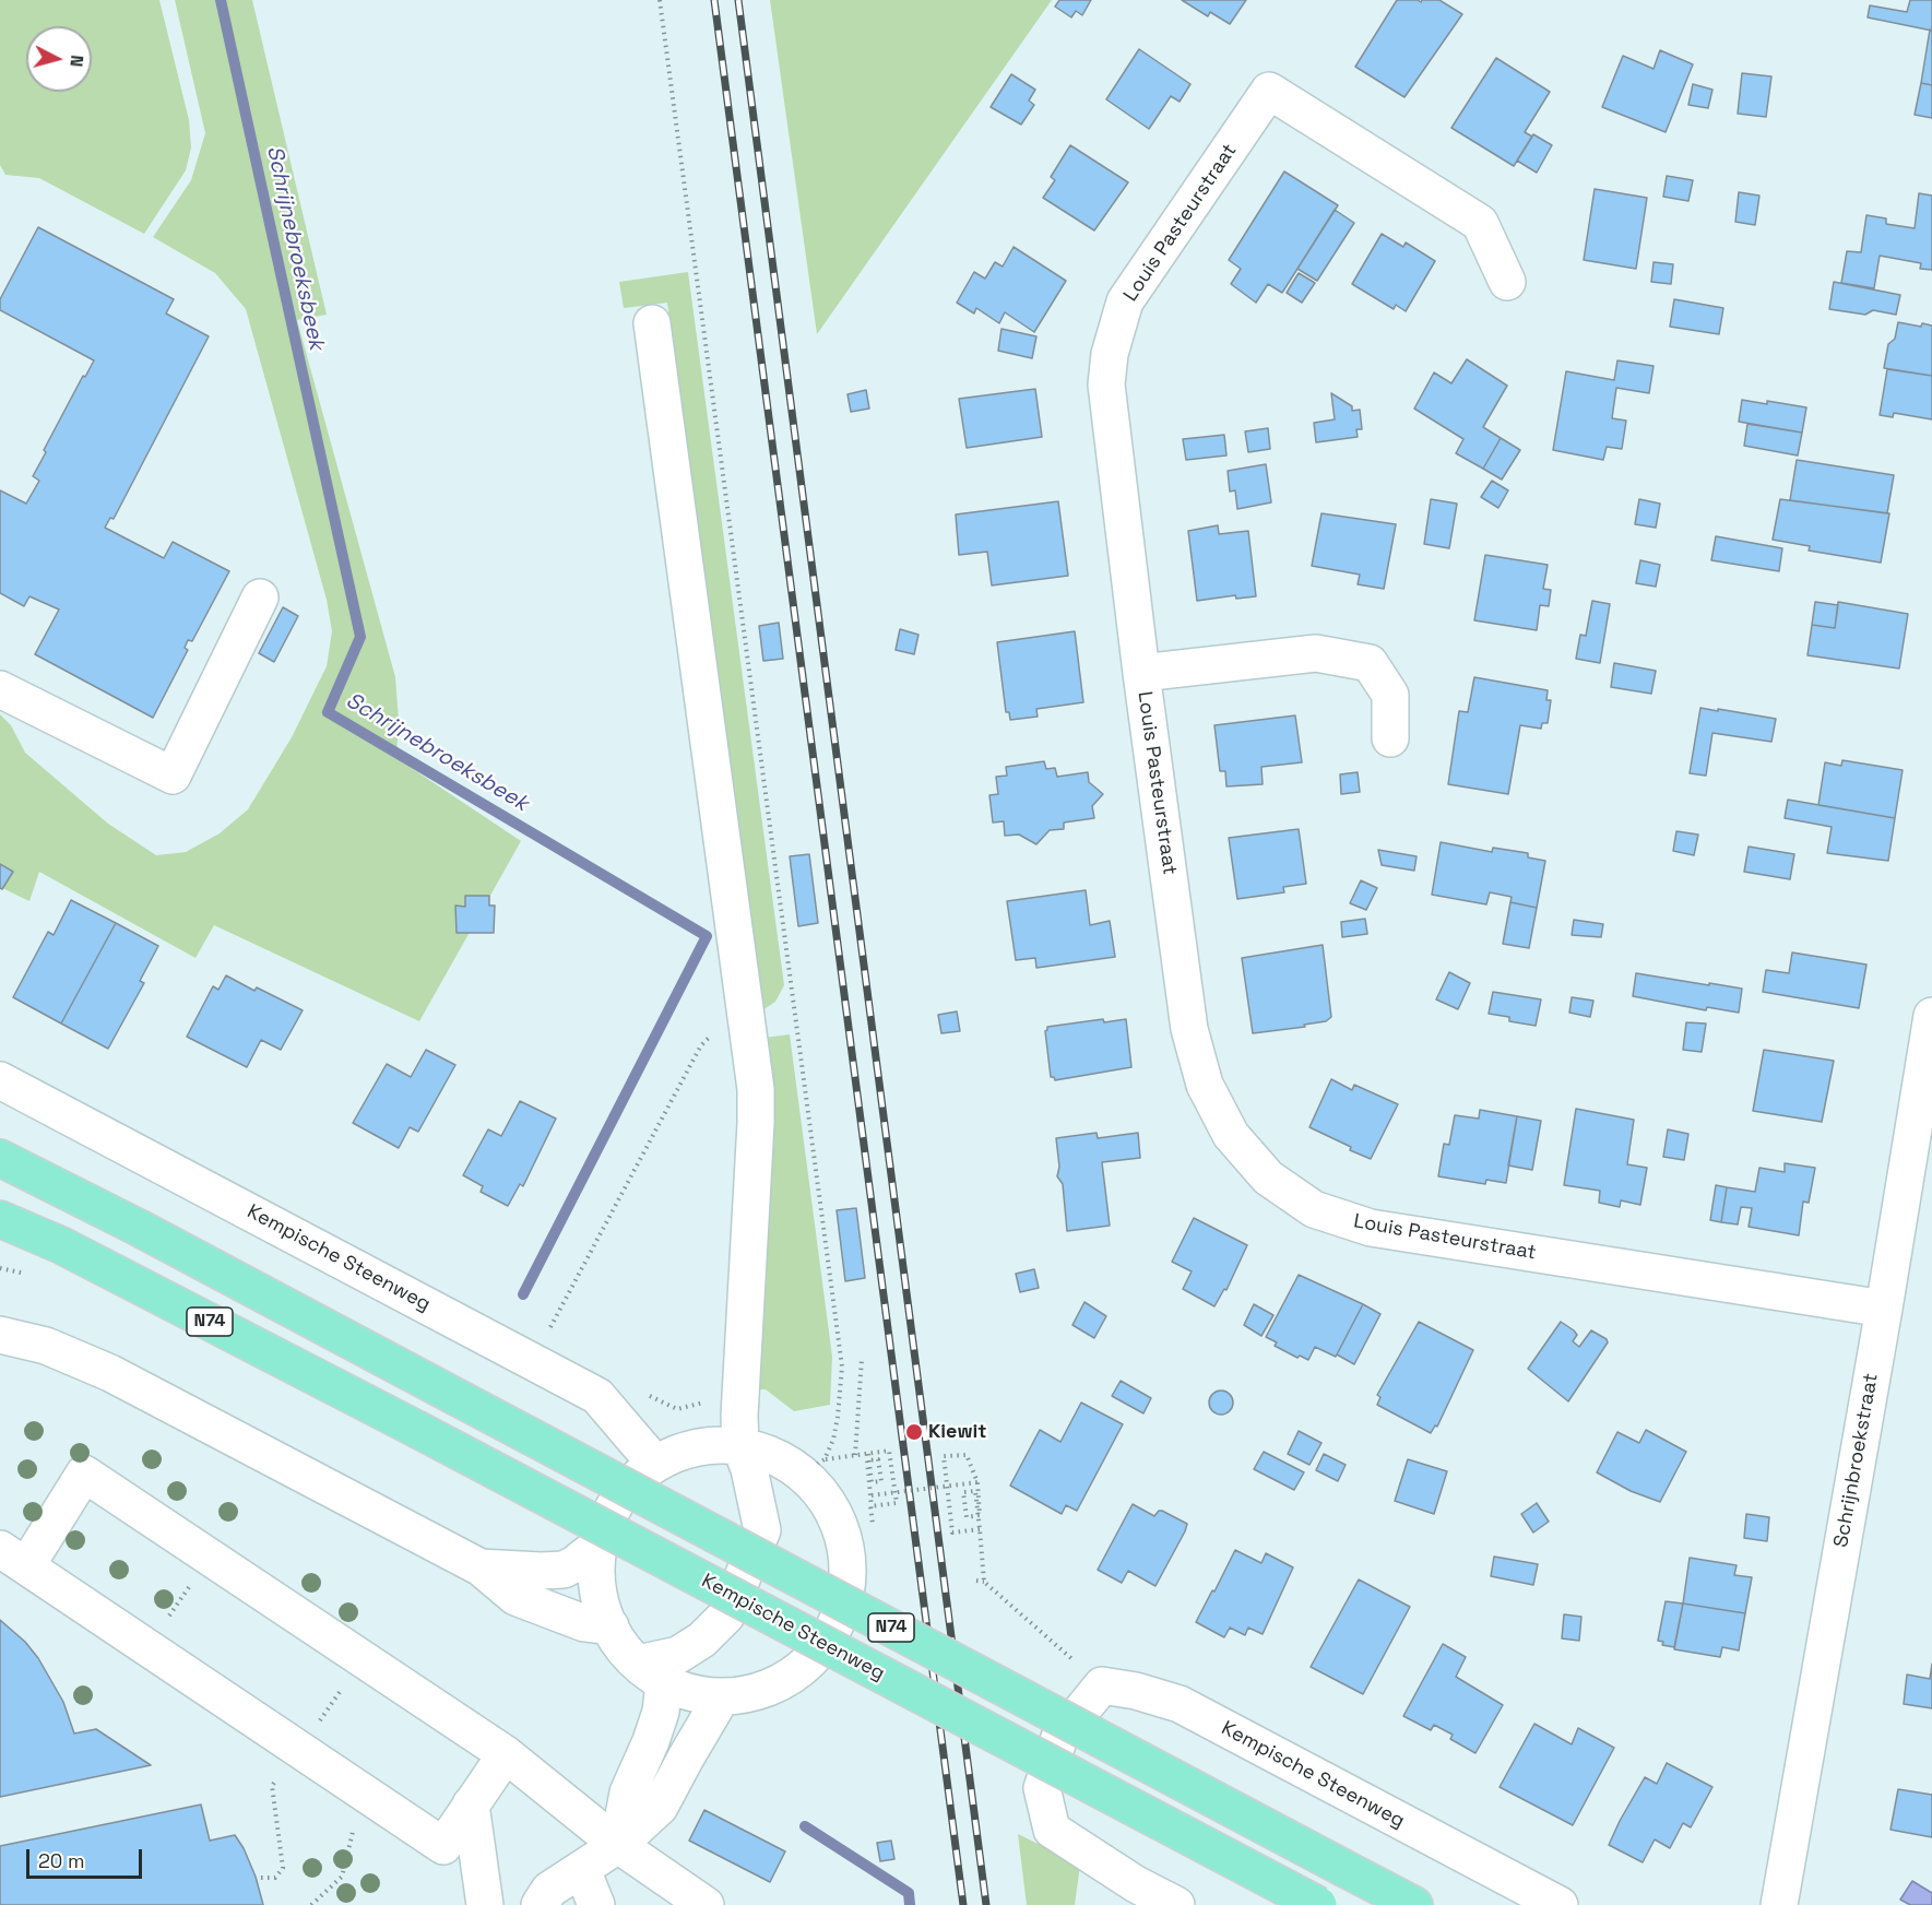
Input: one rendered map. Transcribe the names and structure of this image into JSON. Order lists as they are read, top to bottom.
{
  "streets": {
    "main road": ["Kempische Steenweg", "N74"],
    "street": ["Louis Pasteurstraat", "Schrijnbroekstraat"]
  },
  "crossings": [
    ["Louis Pasteurstraat", "Schrijnbroekstraat"]
  ],
  "water": ["Schrijnebroeksbeek"],
  "places": ["Kiewit"],
  "scale_bar": "20 m",
  "north": "right"
}
